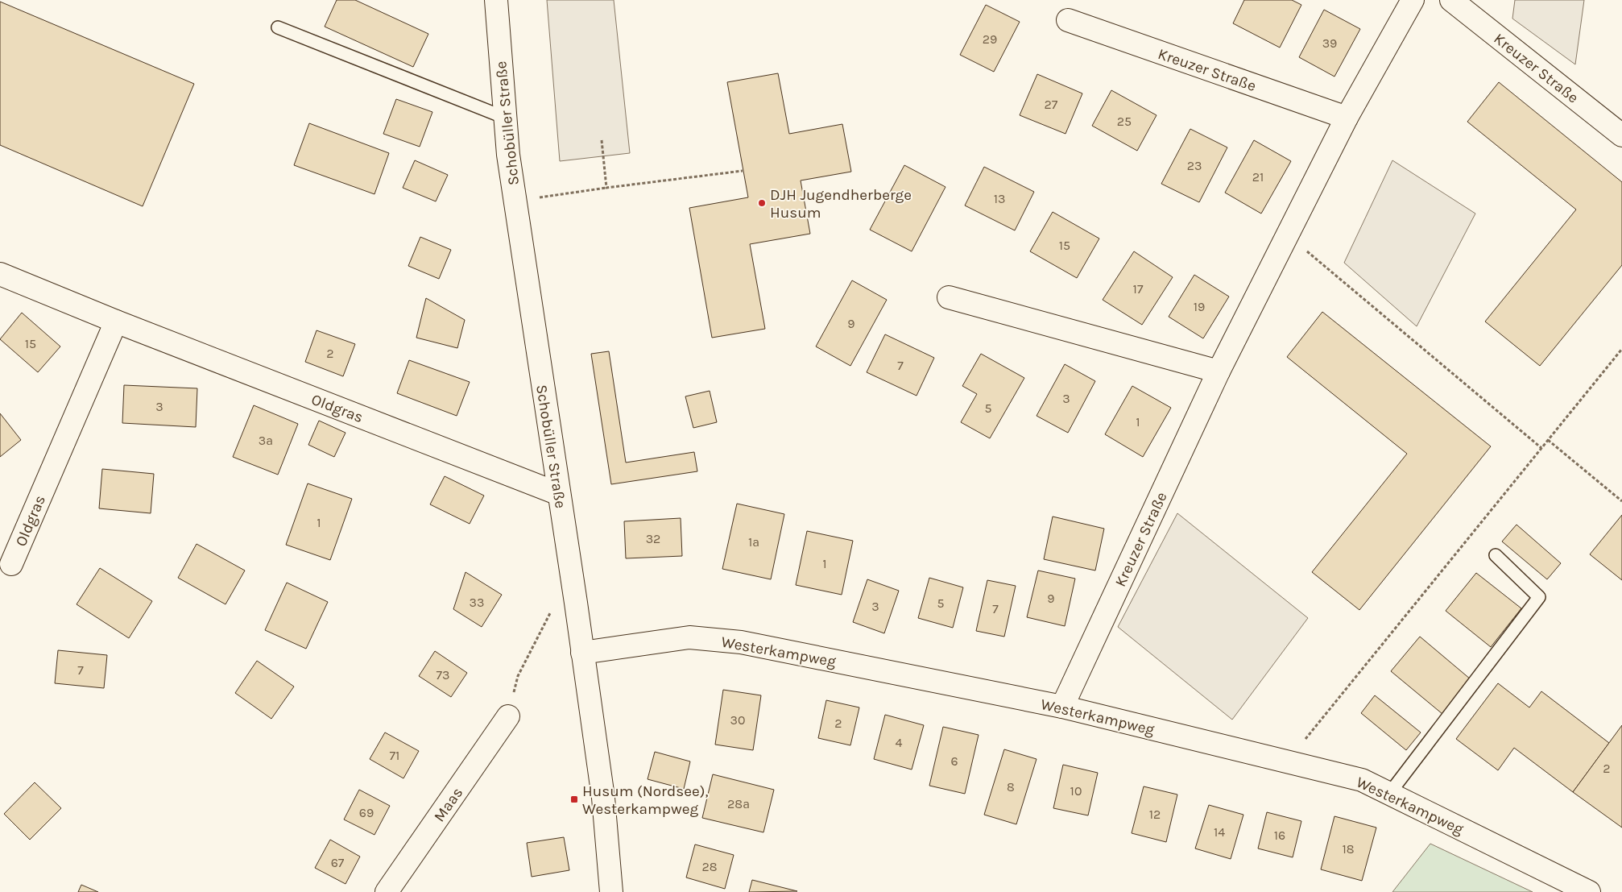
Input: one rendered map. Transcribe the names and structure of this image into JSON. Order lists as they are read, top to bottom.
{
  "streets": {
    "street": [
      "Kreuzer Straße",
      "Schobüller Straße",
      "Oldgras",
      "Westerkampweg",
      "Maas"
    ]
  },
  "crossings": [
    ["Kreuzer Straße", "Westerkampweg"],
    ["Schobüller Straße", "Oldgras"],
    ["Schobüller Straße", "Westerkampweg"]
  ],
  "places": {
    "other": ["DJH Jugendherberge Husum"],
    "transit": ["Husum (Nordsee), Westerkampweg"]
  },
  "house_numbers": [
    "29",
    "39",
    "27",
    "25",
    "23",
    "21",
    "13",
    "15",
    "17",
    "19",
    "9",
    "15",
    "2",
    "7",
    "3",
    "3",
    "5",
    "1",
    "3a",
    "1",
    "32",
    "1a",
    "1",
    "9",
    "33",
    "5",
    "3",
    "7",
    "7",
    "73",
    "30",
    "2",
    "4",
    "71",
    "6",
    "2",
    "8",
    "10",
    "28a",
    "69",
    "12",
    "14",
    "16",
    "18",
    "67",
    "28"
  ]
}
